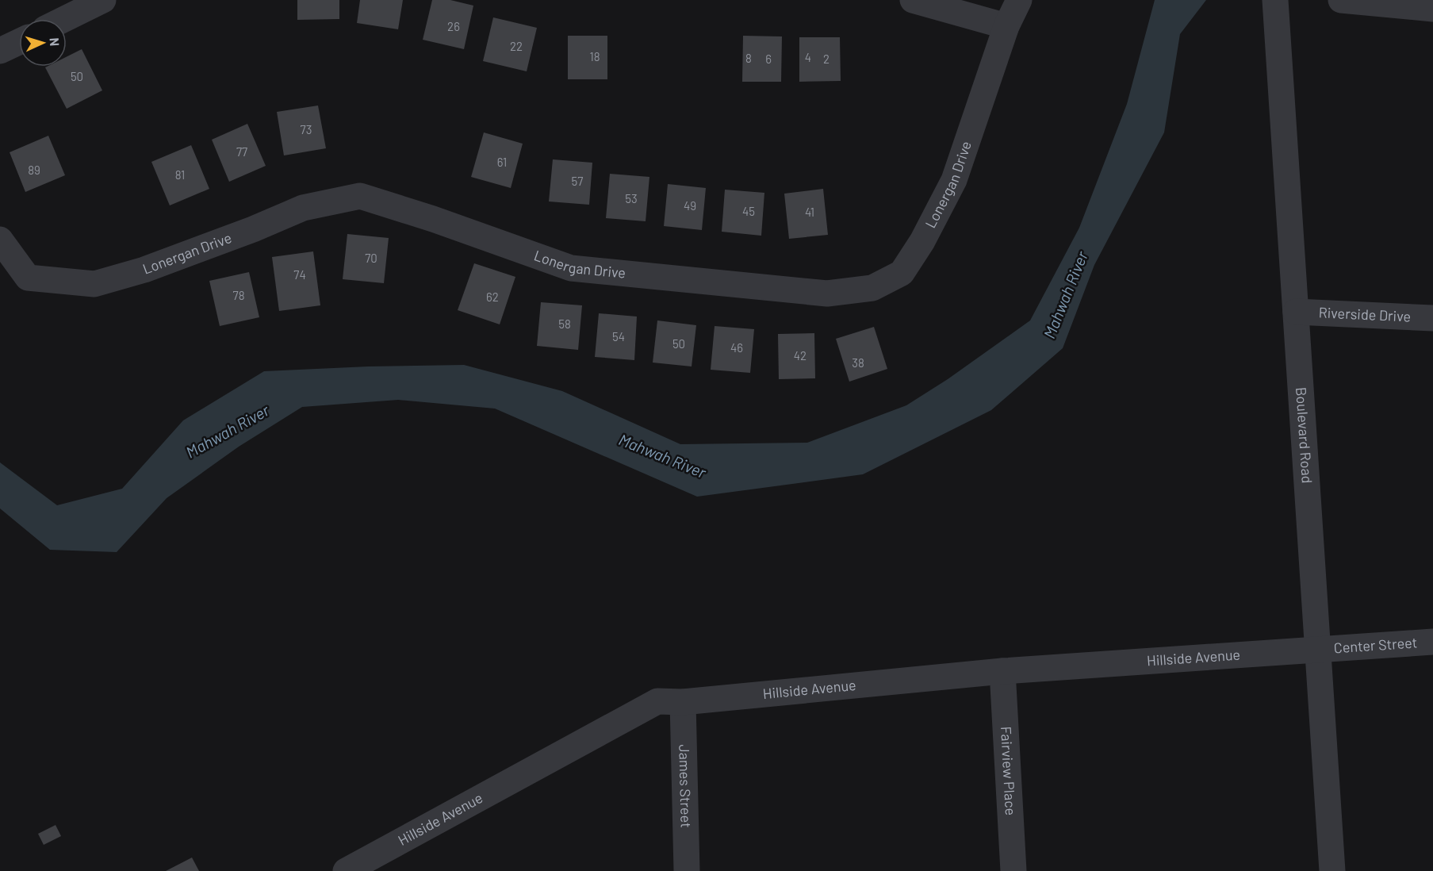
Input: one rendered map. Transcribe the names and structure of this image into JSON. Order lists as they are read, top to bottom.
{
  "streets": {
    "street": [
      "Lonergan Drive",
      "Riverside Drive",
      "Boulevard Road",
      "Center Street",
      "Hillside Avenue",
      "Fairview Place",
      "James Street"
    ]
  },
  "crossings": [
    ["Riverside Drive", "Boulevard Road"],
    ["Boulevard Road", "Center Street"],
    ["Boulevard Road", "Hillside Avenue"],
    ["Center Street", "Hillside Avenue"],
    ["Hillside Avenue", "Fairview Place"],
    ["Hillside Avenue", "James Street"]
  ],
  "water": ["Mahwah River"],
  "house_numbers": [
    "26",
    "22",
    "18",
    "4",
    "8",
    "6",
    "2",
    "50",
    "73",
    "77",
    "61",
    "89",
    "81",
    "57",
    "53",
    "49",
    "45",
    "41",
    "70",
    "74",
    "78",
    "62",
    "58",
    "54",
    "50",
    "46",
    "42",
    "38"
  ],
  "north": "right"
}
